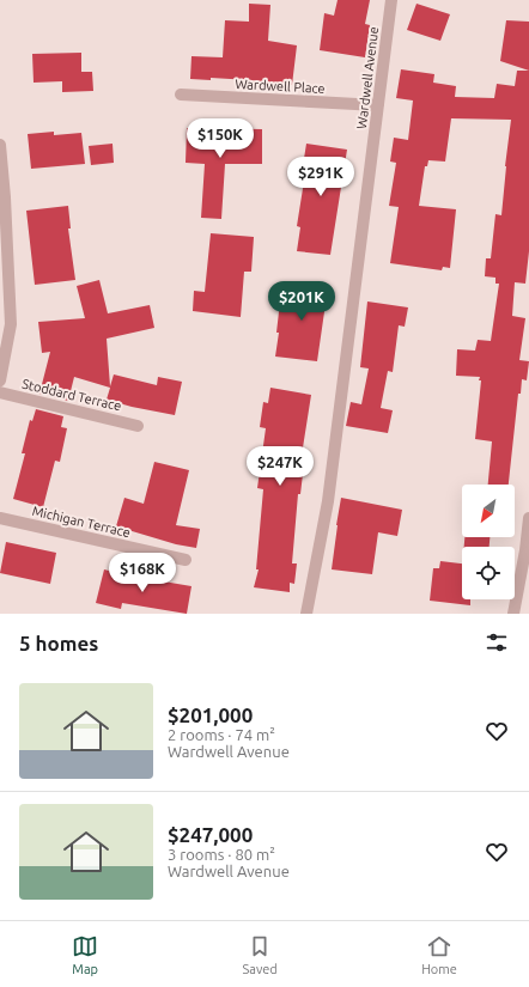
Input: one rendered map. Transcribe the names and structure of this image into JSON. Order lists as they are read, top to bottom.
{
  "streets": {
    "street": [
      "Wardwell Avenue",
      "Wardwell Place",
      "Stoddard Terrace",
      "Michigan Terrace"
    ]
  },
  "crossings": [
    ["Wardwell Avenue", "Wardwell Place"]
  ],
  "north": "bottom left",
  "page": {
    "price": [
      "$150K",
      "$291K",
      "$201K",
      "$247K",
      "$168K"
    ],
    "heading": "5 homes",
    "list": [
      {
        "name": "$201,000",
        "note": "2 rooms · 74 m² · Wardwell Avenue"
      },
      {
        "name": "$247,000",
        "note": "3 rooms · 80 m² · Wardwell Avenue"
      }
    ],
    "tabs": ["Map", "Saved", "Home"]
  }
}
